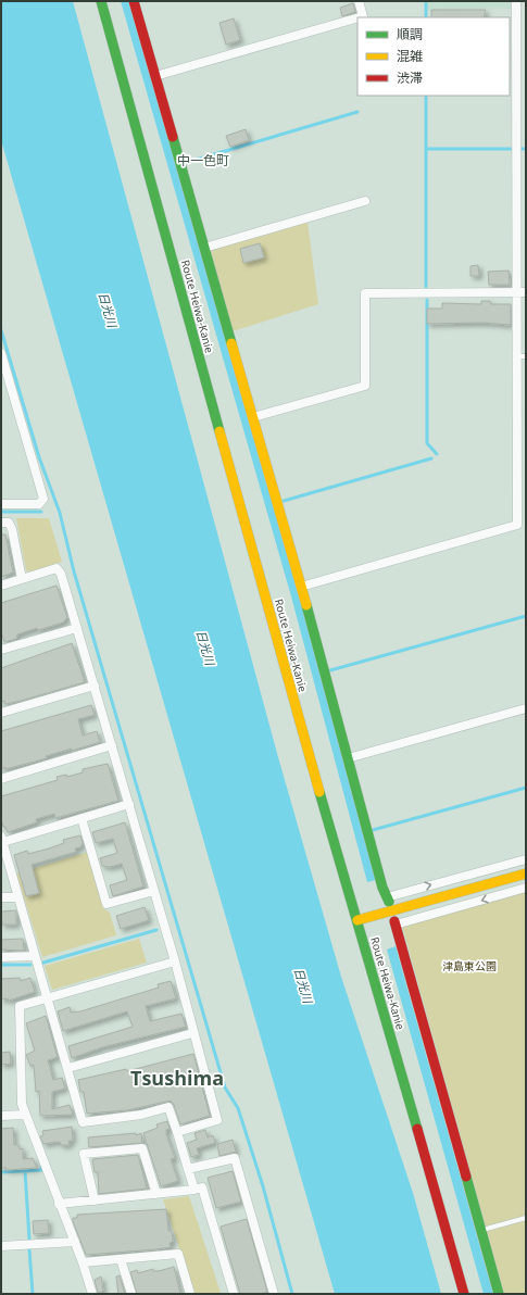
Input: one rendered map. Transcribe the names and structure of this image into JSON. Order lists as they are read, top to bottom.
{
  "streets": {
    "street": ["Route Heiwa-Kanie"]
  },
  "districts": ["中一色町", "Tsushima"],
  "water": ["日光川"],
  "parks": ["津島東公園"],
  "legend": ["順調", "混雑", "渋滞"]
}
